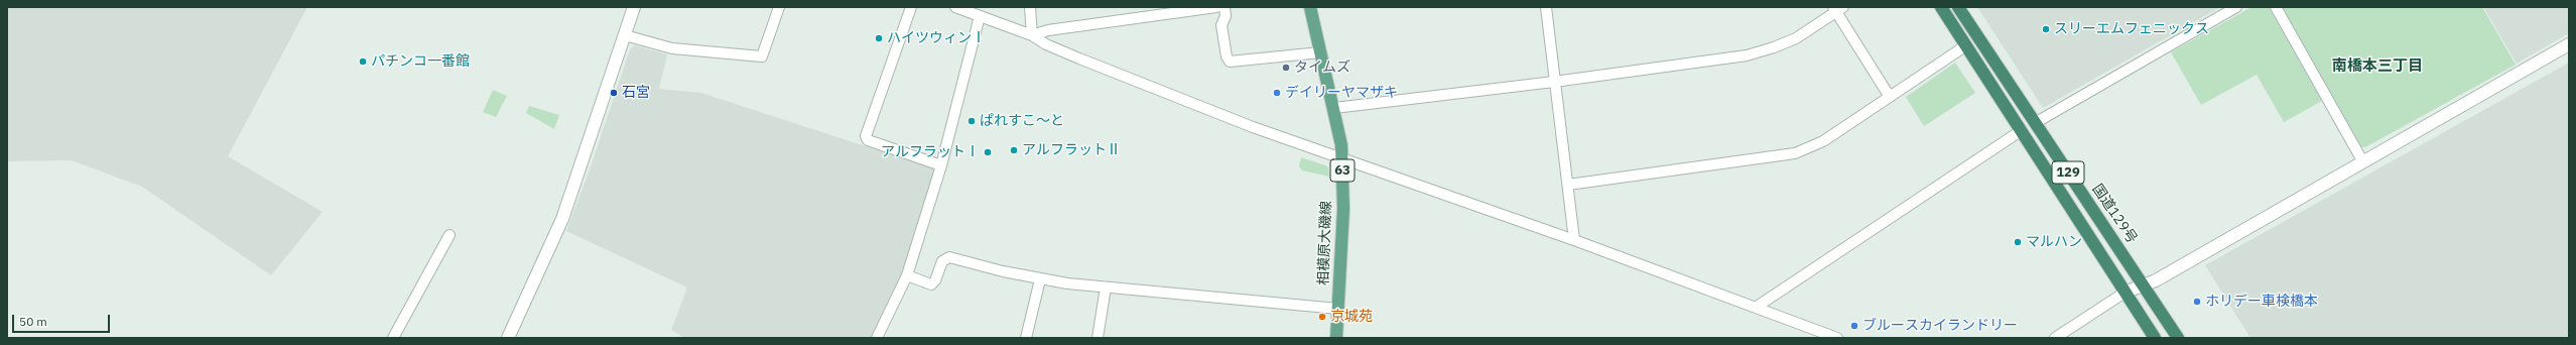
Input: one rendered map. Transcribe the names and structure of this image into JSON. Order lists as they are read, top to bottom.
{
  "streets": {
    "highway": ["129", "国道129号"],
    "main road": ["63", "相模原大磯線"]
  },
  "districts": ["南橋本三丁目"],
  "places": [
    "スリーエムフェニックス",
    "ハイツウィンⅠ",
    "パチンコ一番館",
    "タイムズ",
    "石宮",
    "デイリーヤマザキ",
    "ぱれすこ～と",
    "アルフラットⅡ",
    "アルフラットⅠ",
    "マルハン",
    "ホリデー車検橋本",
    "京城苑",
    "ブルースカイランドリー"
  ],
  "scale_bar": "50 m"
}
